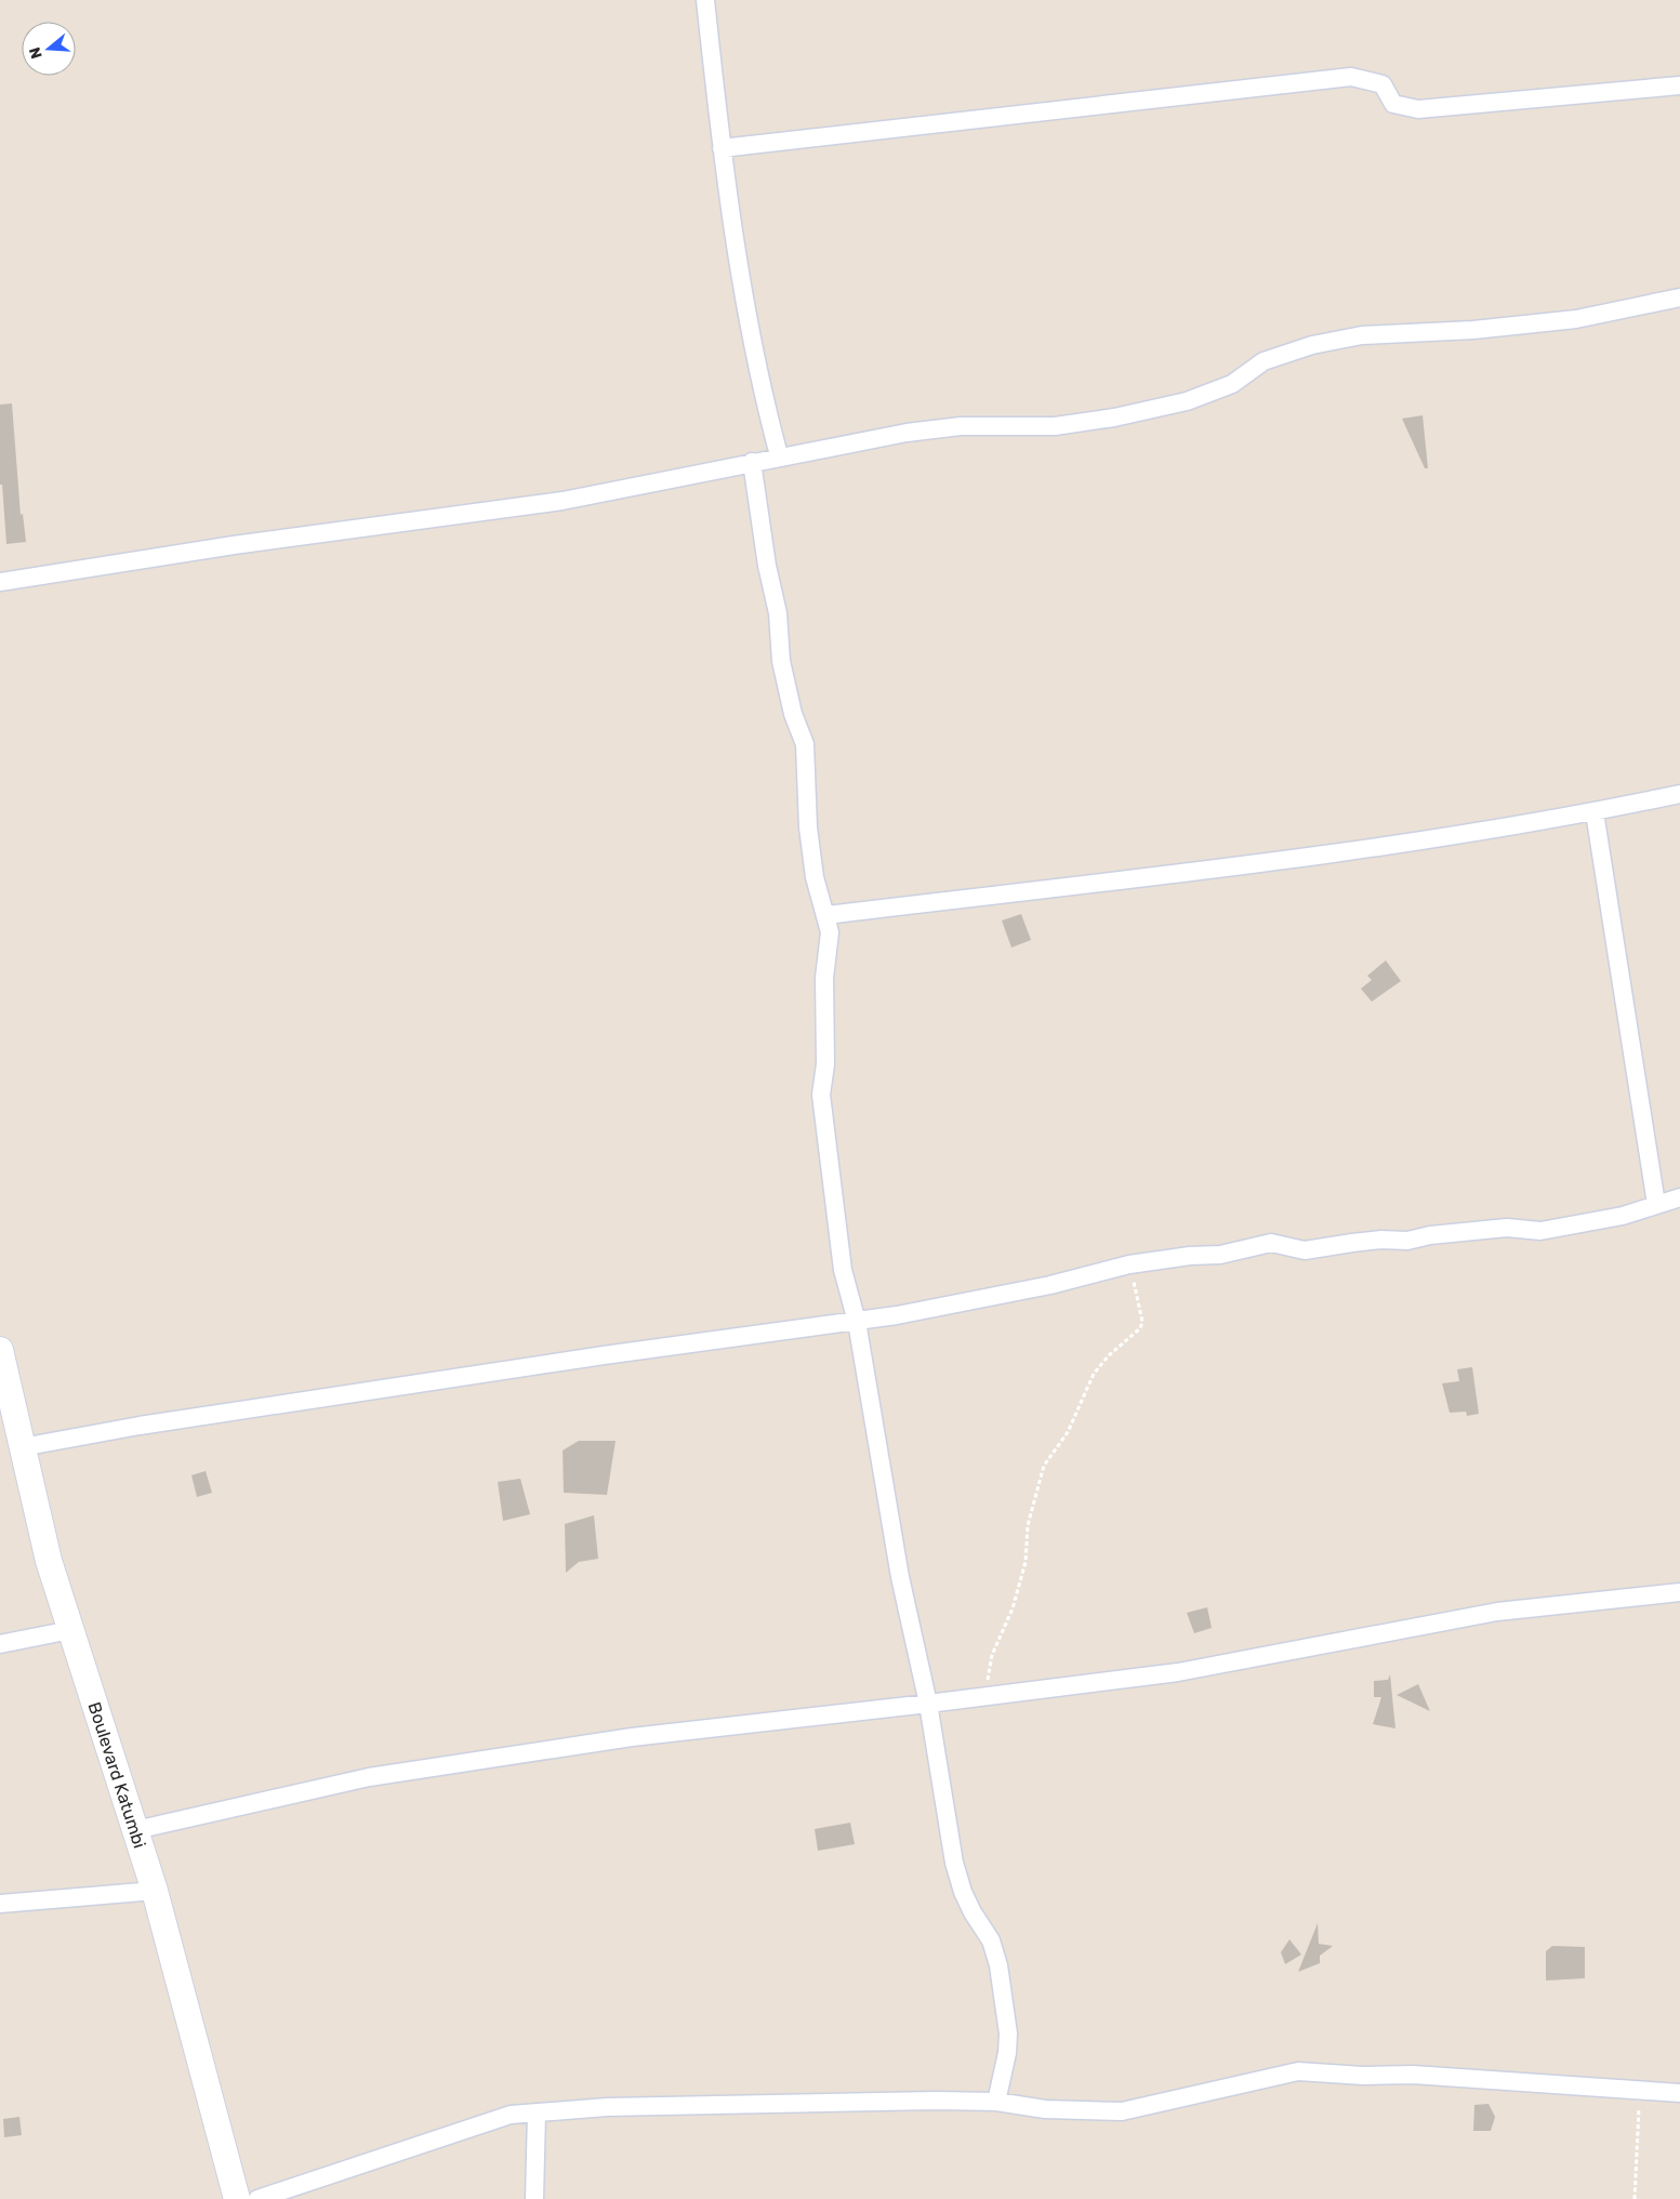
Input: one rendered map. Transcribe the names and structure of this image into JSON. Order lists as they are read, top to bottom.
{
  "streets": {
    "street": ["Boulevard Katumbi"]
  },
  "north": "left"
}
